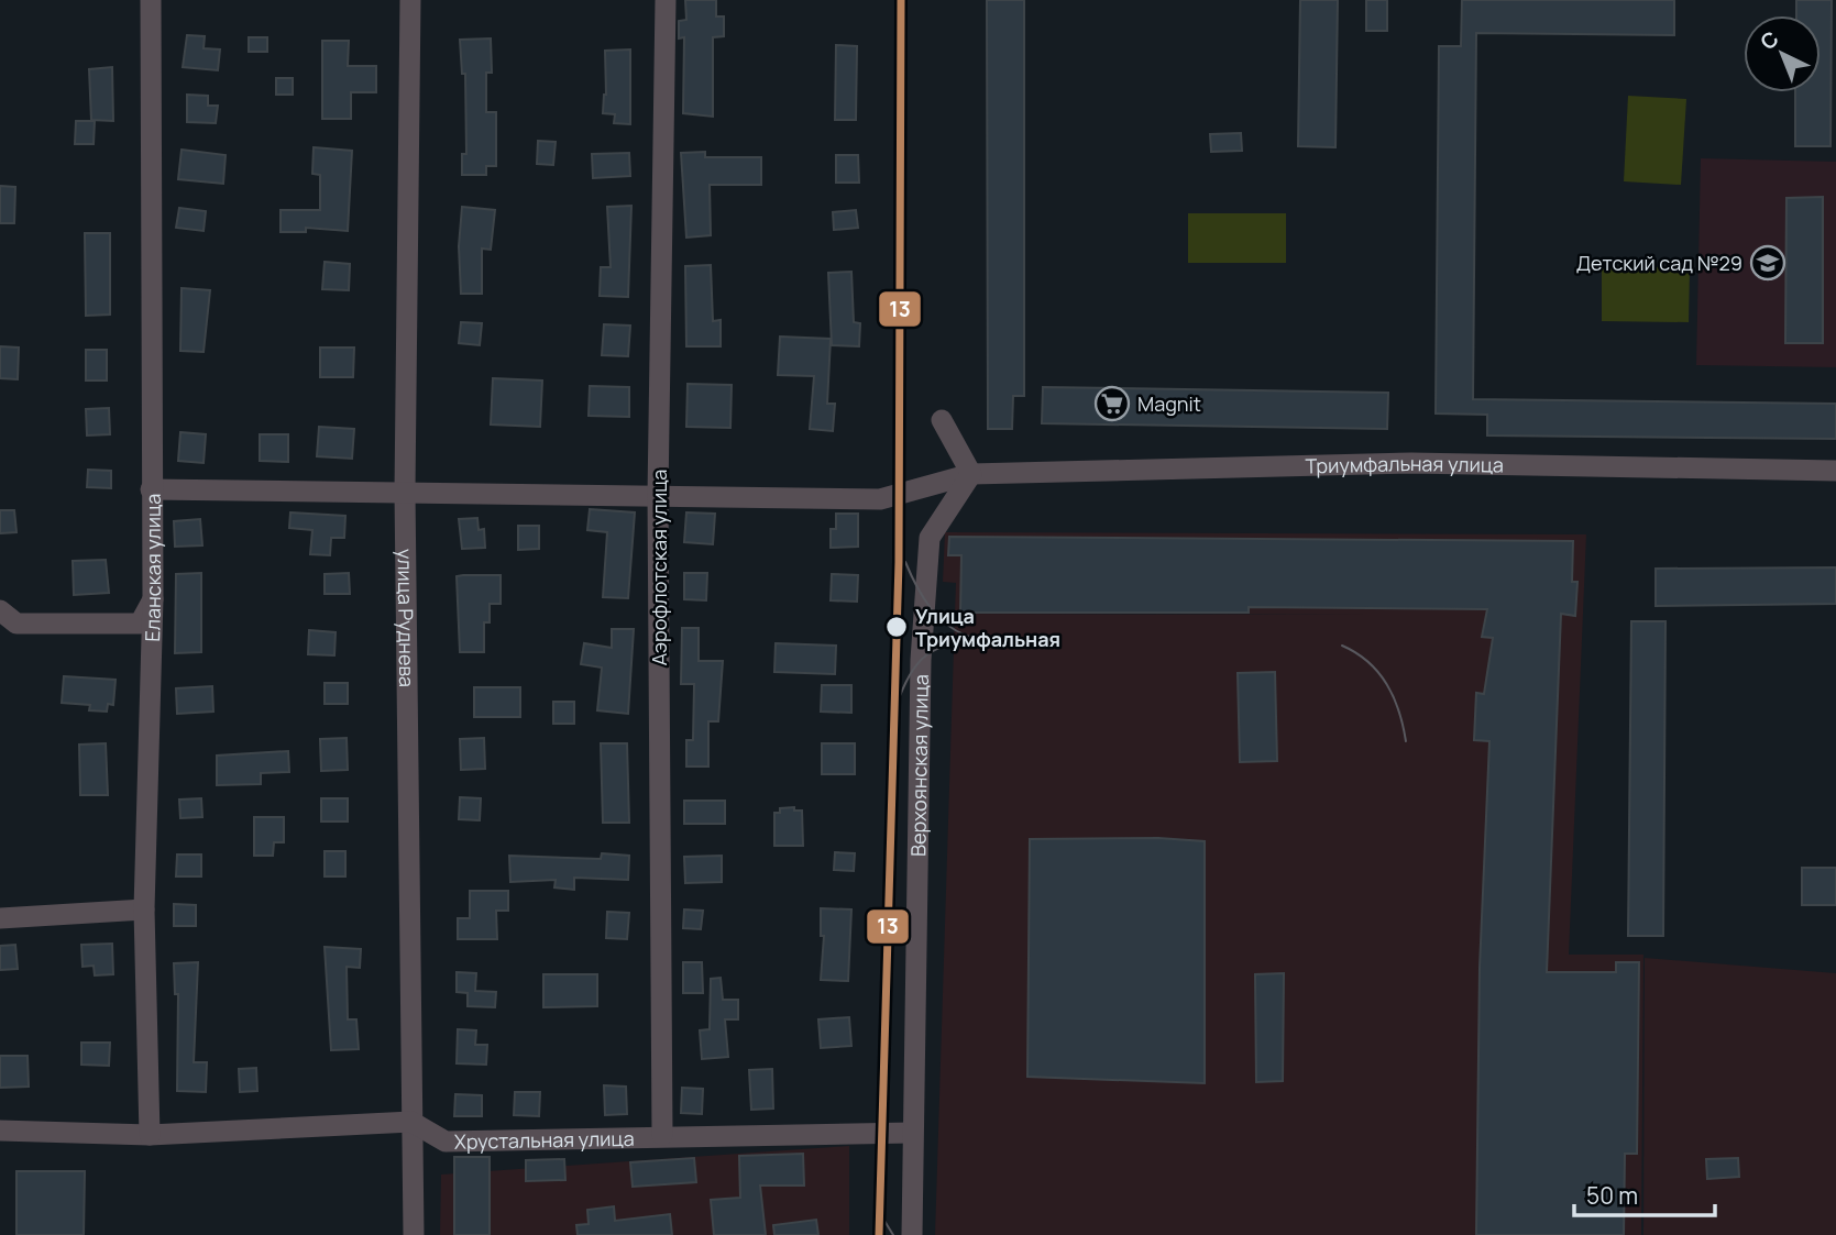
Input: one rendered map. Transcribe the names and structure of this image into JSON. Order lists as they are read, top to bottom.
{
  "streets": {
    "street": [
      "Триумфальная улица",
      "Еланская улица",
      "Аэрофлотская улица",
      "улица Руднева",
      "Верхоянская улица",
      "Хрустальная улица"
    ]
  },
  "crossings": [
    ["Триумфальная улица", "Еланская улица"],
    ["Триумфальная улица", "Аэрофлотская улица"],
    ["Триумфальная улица", "улица Руднева"],
    ["Триумфальная улица", "Верхоянская улица"],
    ["Аэрофлотская улица", "Хрустальная улица"],
    ["улица Руднева", "Хрустальная улица"],
    ["Верхоянская улица", "Хрустальная улица"]
  ],
  "places": {
    "school or university": ["Детский сад №29"],
    "supermarket": ["Magnit"],
    "other": ["Улица Триумфальная"]
  },
  "lines": ["transit line 13"],
  "scale_bar": "50 m",
  "north": "top left"
}
